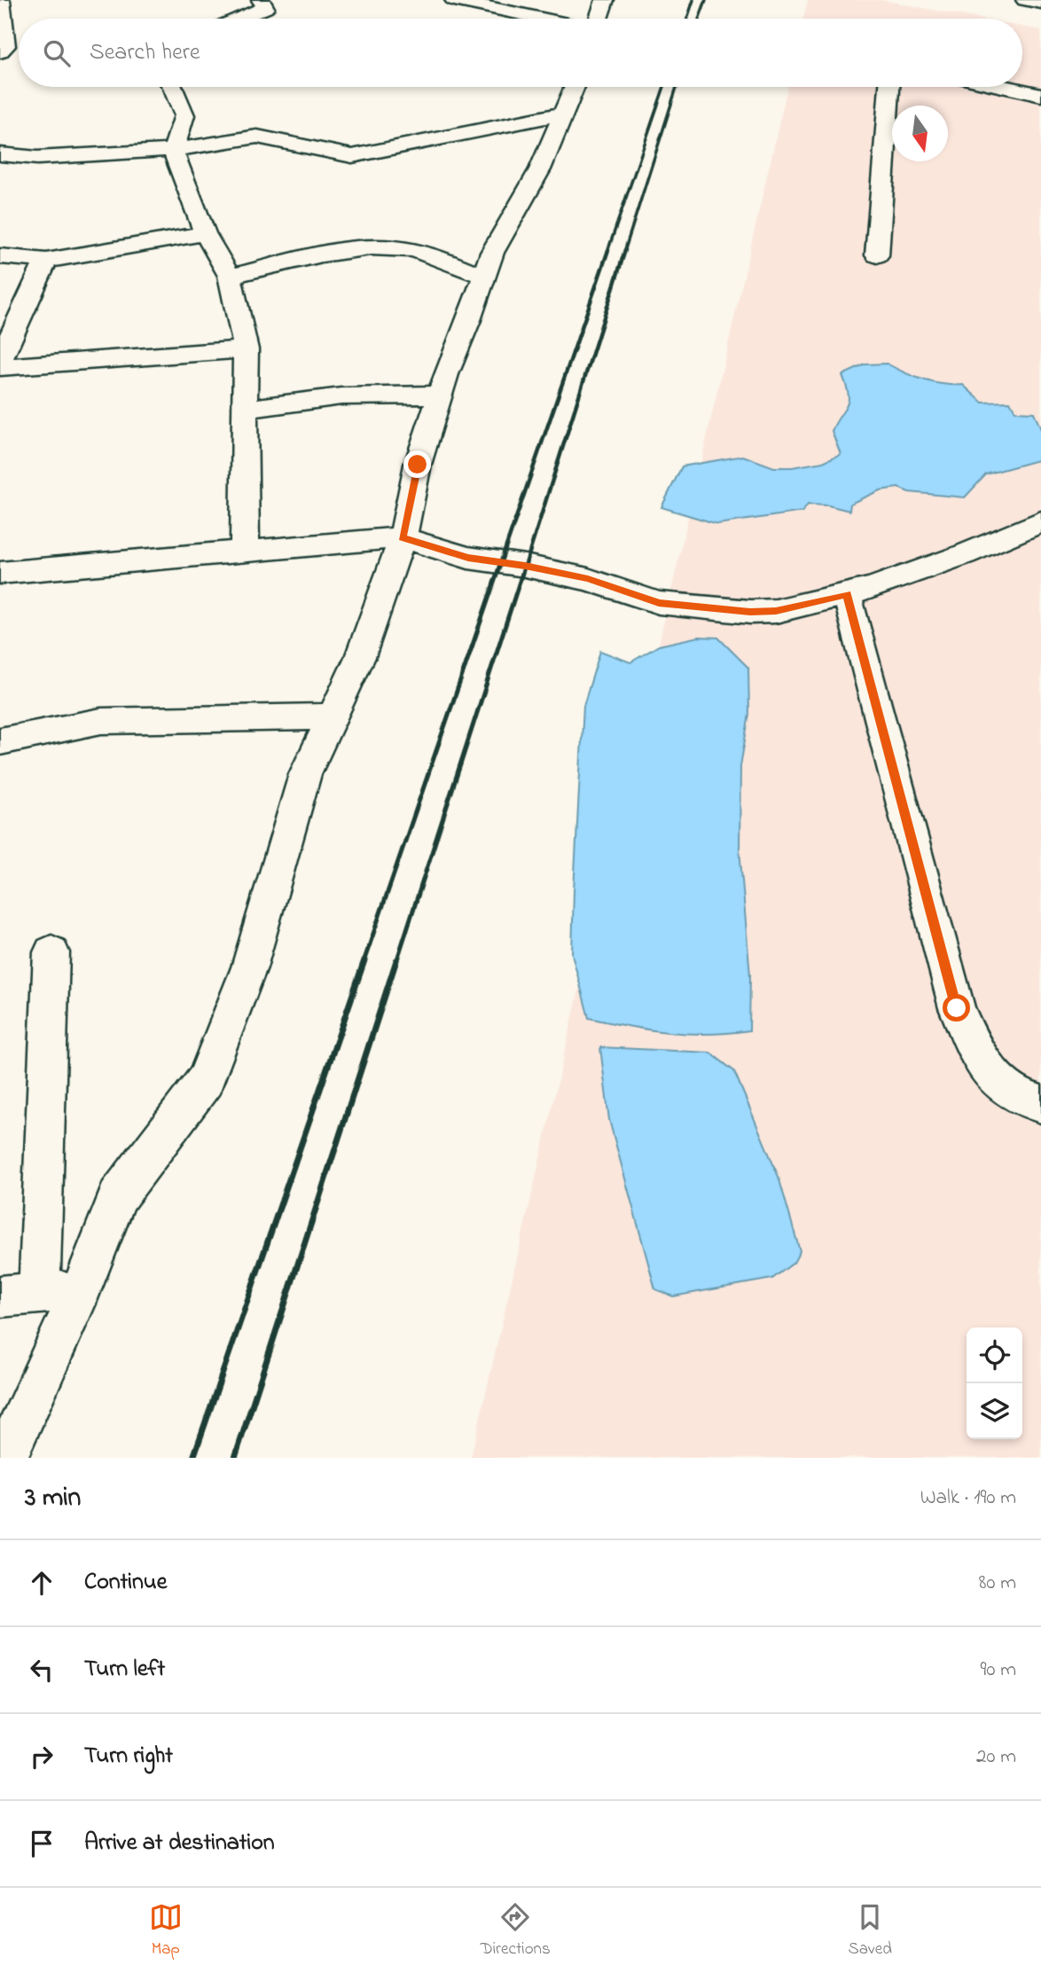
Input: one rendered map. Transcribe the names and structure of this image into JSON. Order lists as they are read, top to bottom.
{
  "north": "bottom",
  "page": {
    "search": "Search here",
    "heading": ["3 min", "Walk · 190 m"],
    "list": [
      ["Continue", "80 m"],
      ["Turn left", "90 m"],
      ["Turn right", "20 m"],
      "Arrive at destination"
    ],
    "nav": ["Map", "Directions", "Saved"]
  }
}
